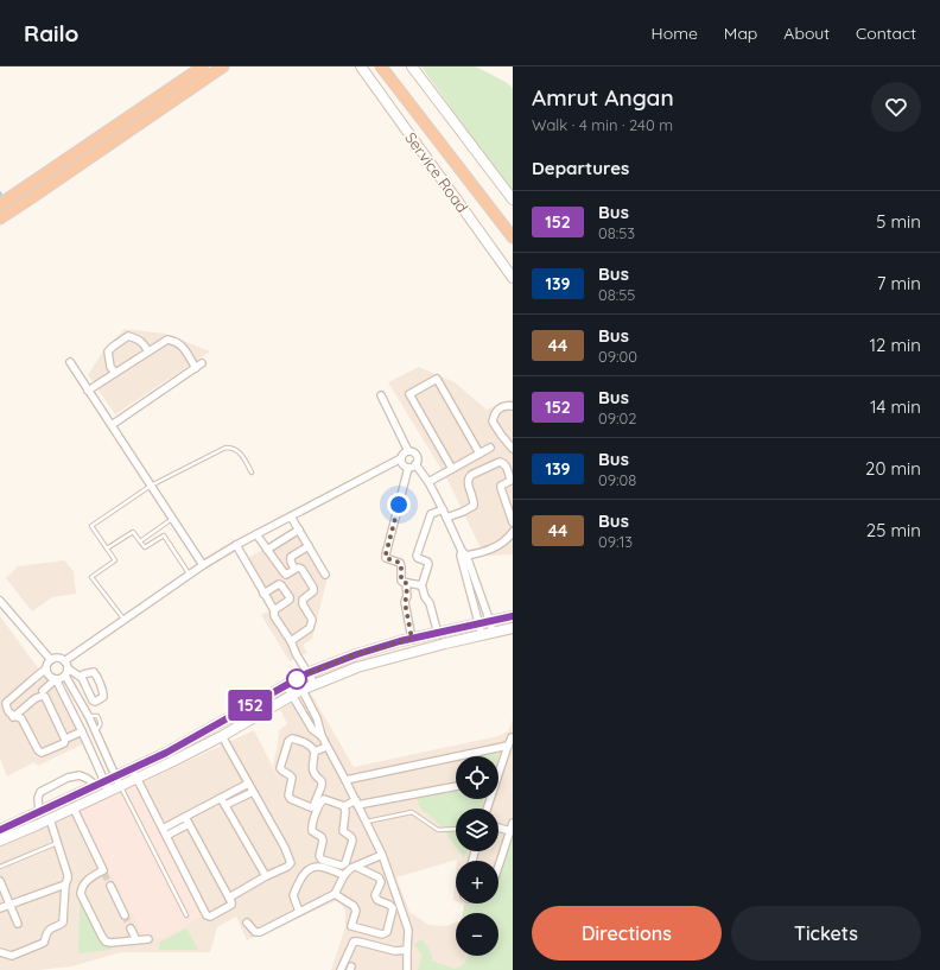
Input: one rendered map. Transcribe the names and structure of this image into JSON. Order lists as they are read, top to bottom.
{
  "streets": {
    "main road": ["Service Road"]
  },
  "lines": ["bus line 152"],
  "page": {
    "header": "Railo",
    "nav": [
      "Home",
      "Map",
      "About",
      "Contact"
    ],
    "on_map": "152",
    "heading": [
      ["Amrut Angan", "Walk · 4 min · 240 m"],
      "Departures"
    ],
    "list": [
      {
        "mark": "152",
        "name": "Bus",
        "note": "08:53",
        "value": "5 min"
      },
      {
        "mark": "139",
        "name": "Bus",
        "note": "08:55",
        "value": "7 min"
      },
      {
        "mark": "44",
        "name": "Bus",
        "note": "09:00",
        "value": "12 min"
      },
      {
        "mark": "152",
        "name": "Bus",
        "note": "09:02",
        "value": "14 min"
      },
      {
        "mark": "139",
        "name": "Bus",
        "note": "09:08",
        "value": "20 min"
      },
      {
        "mark": "44",
        "name": "Bus",
        "note": "09:13",
        "value": "25 min"
      }
    ],
    "map_buttons": ["+", "−"],
    "buttons": ["Directions", "Tickets"]
  }
}
